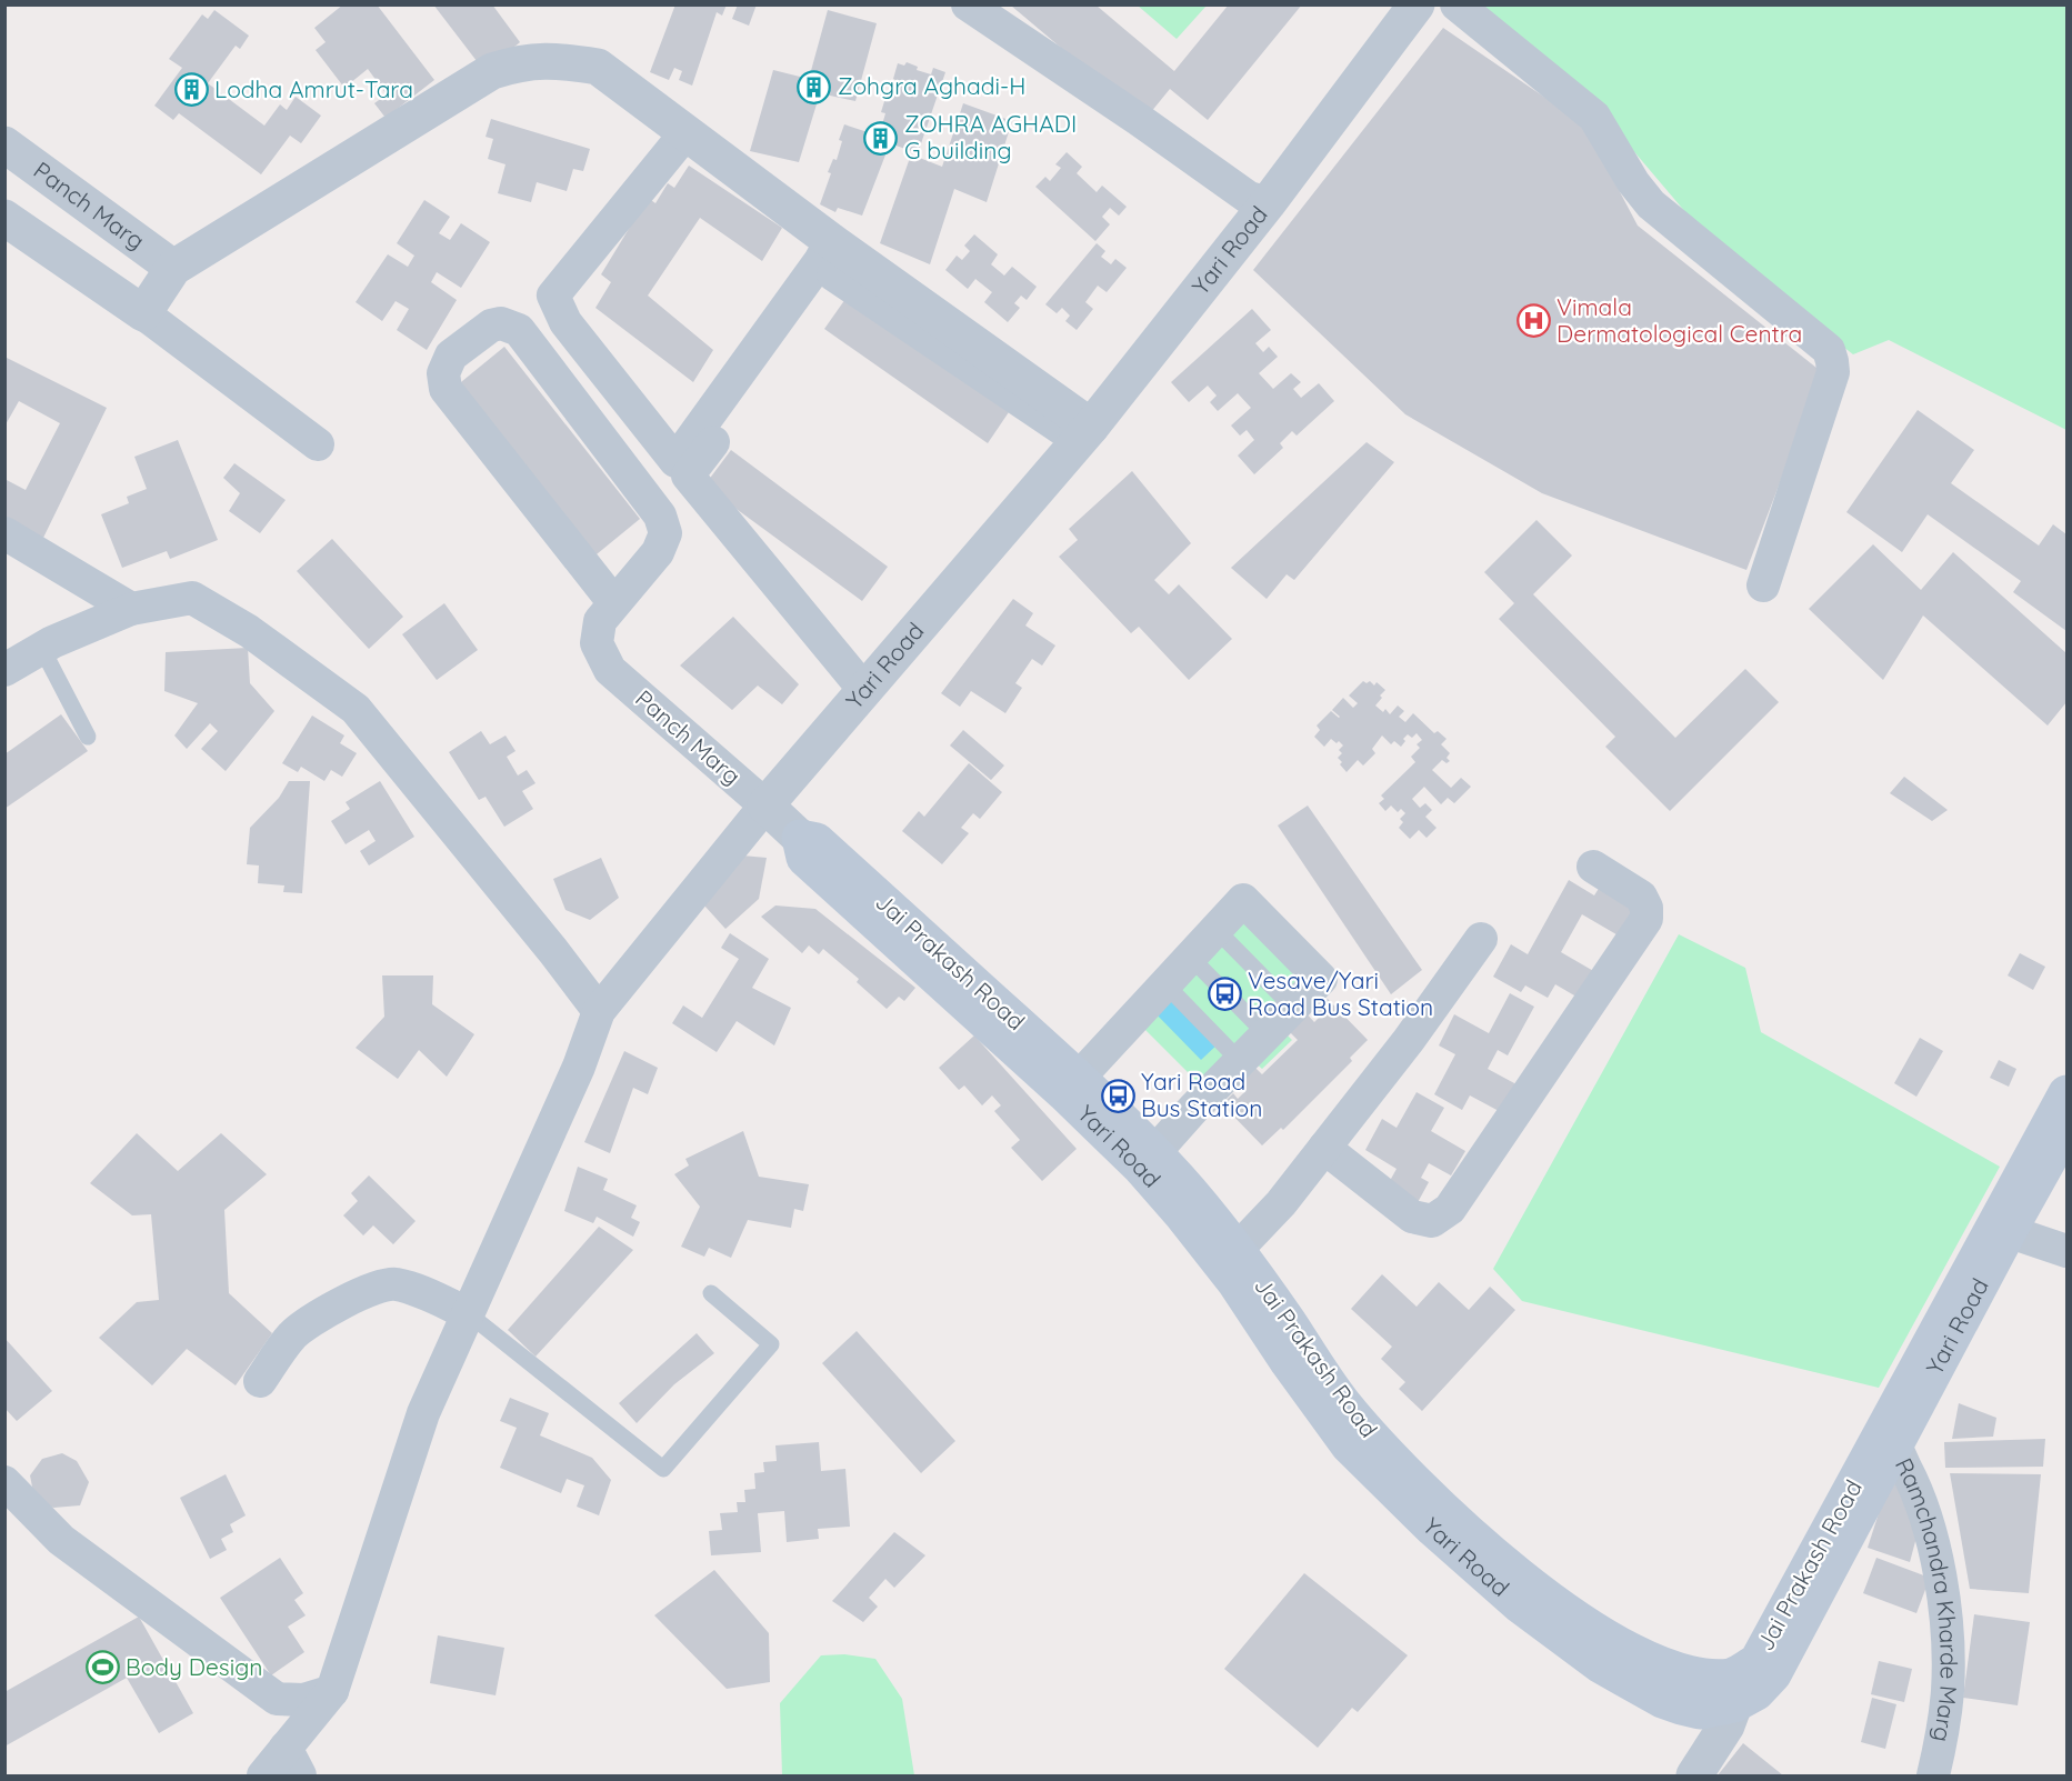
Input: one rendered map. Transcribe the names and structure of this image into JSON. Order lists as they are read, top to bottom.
{
  "streets": {
    "main road": ["Yari Road", "Jai Prakash Road"],
    "street": ["Panch Marg", "Ramchandra Kharde Marg"]
  },
  "crossings": [
    ["Panch Marg", "Yari Road"],
    ["Yari Road", "Jai Prakash Road"],
    ["Jai Prakash Road", "Ramchandra Kharde Marg"]
  ],
  "places": {
    "building": ["Zohgra Aghadi-H", "Lodha Amrut-Tara", "ZOHRA AGHADI G building"],
    "hospital": ["Vimala Dermatological Centra"],
    "bus stop": ["Vesave/Yari Road Bus Station", "Yari Road Bus Station"],
    "sports": ["Body Design"]
  }
}
